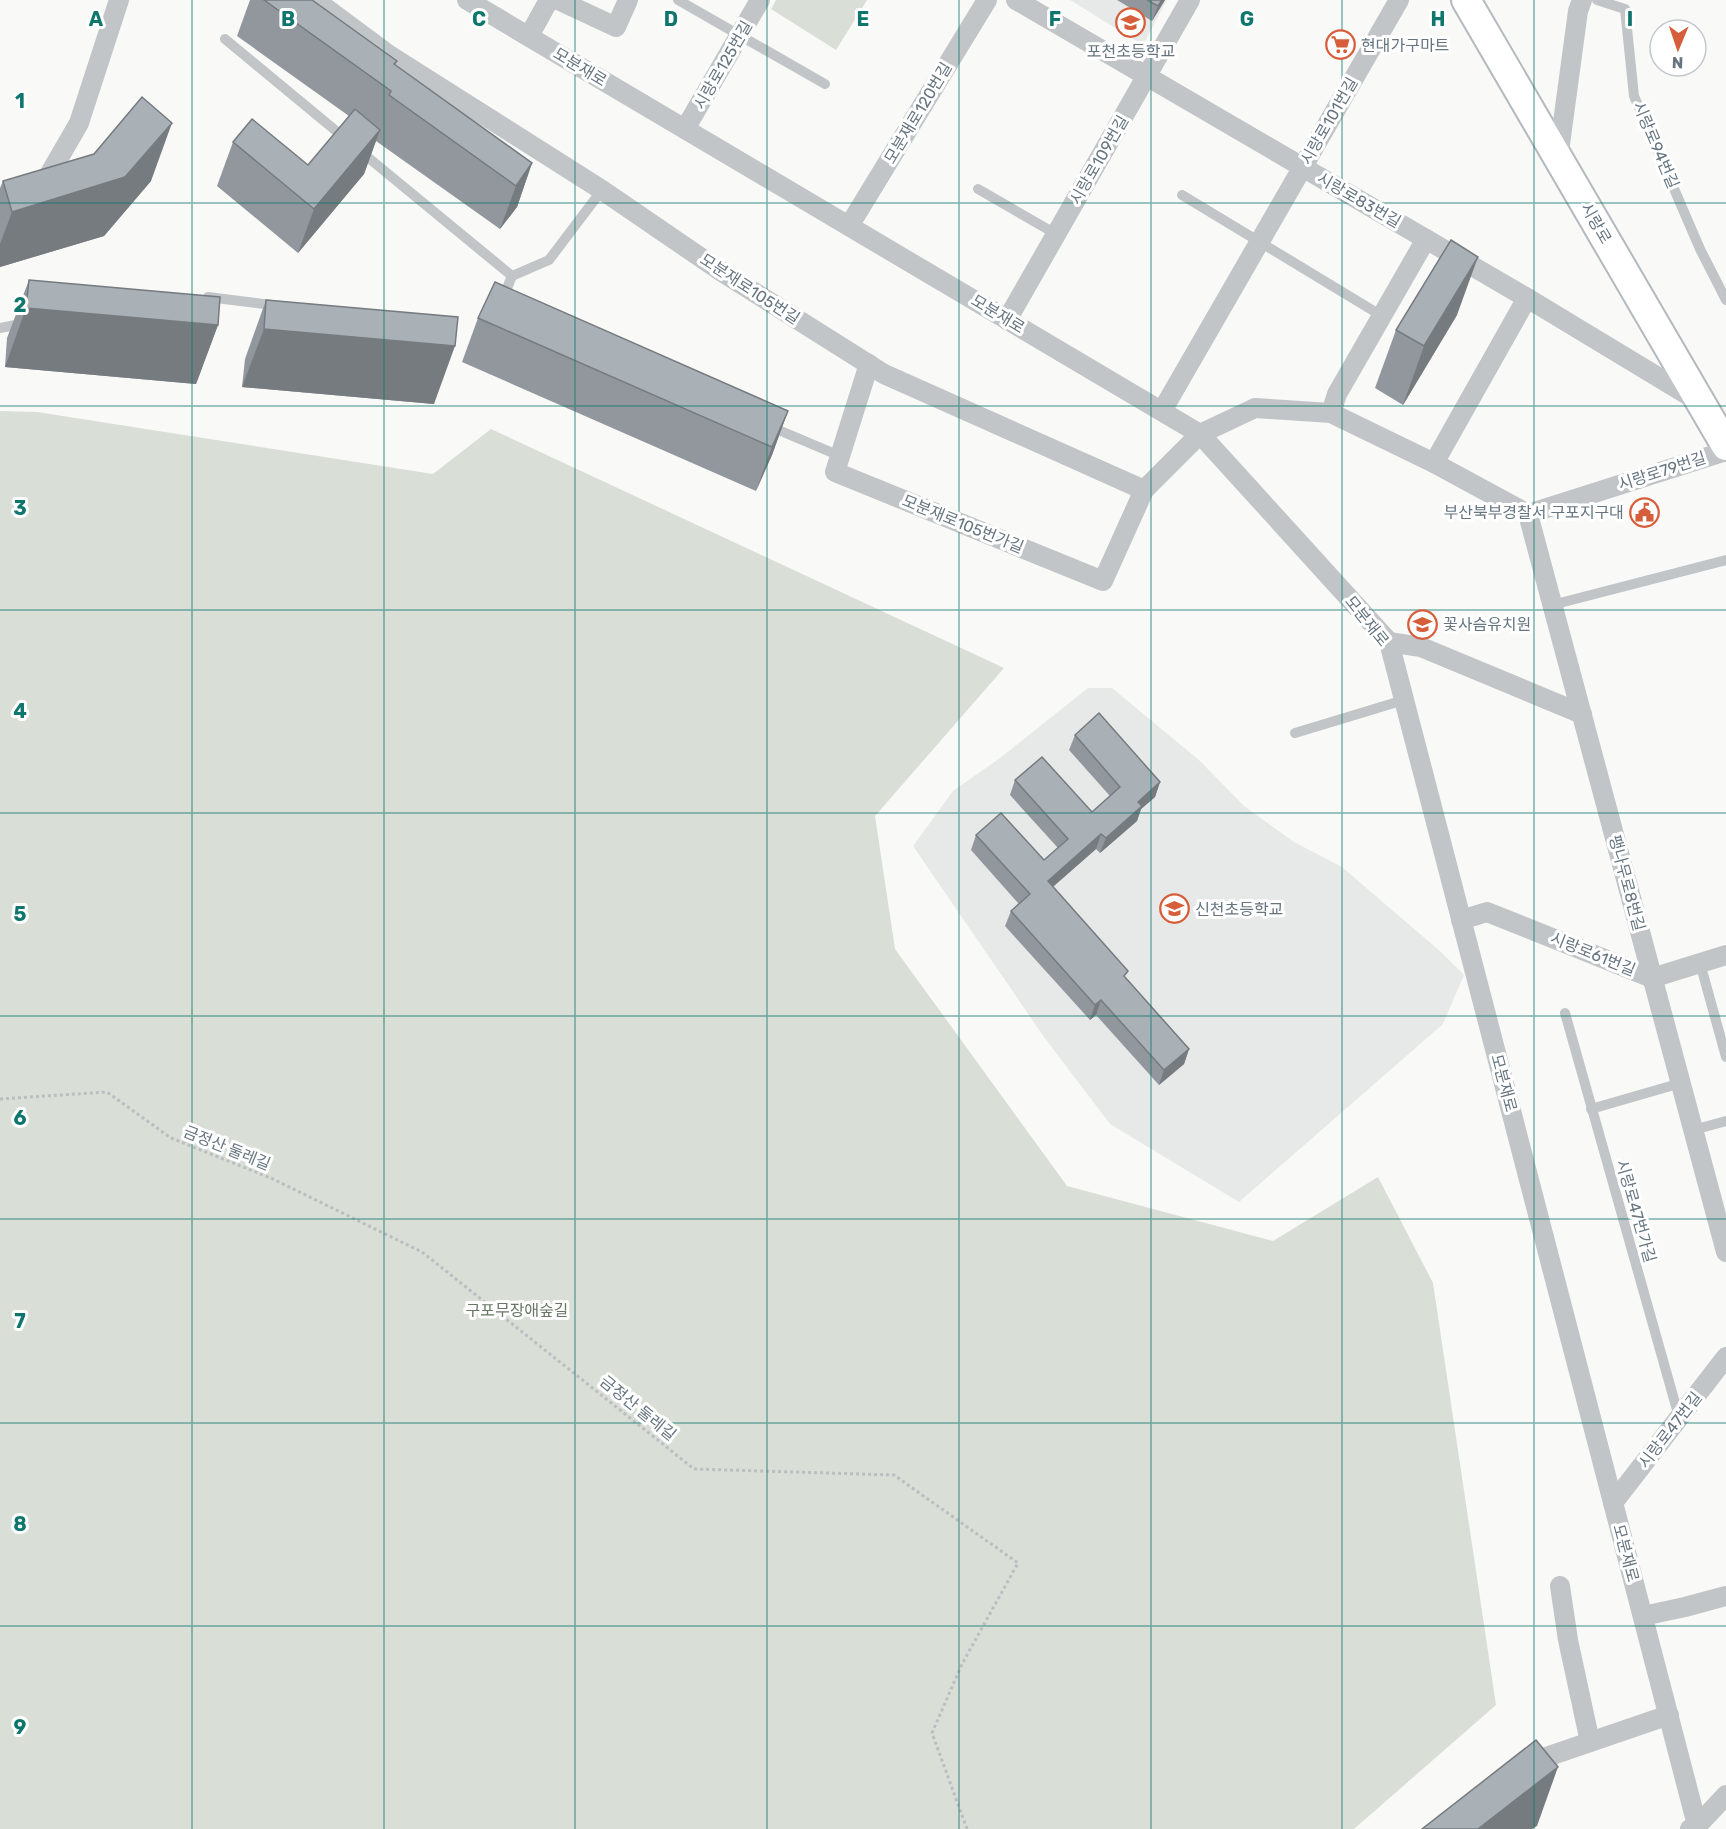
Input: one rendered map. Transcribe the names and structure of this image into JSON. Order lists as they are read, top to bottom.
{
  "streets": {
    "main road": ["시랑로"],
    "street": [
      "시랑로125번길",
      "모분재로",
      "모분재로120번길",
      "시랑로101번길",
      "시랑로109번길",
      "시랑로83번길",
      "모분재로105번길",
      "시랑로79번길",
      "모분재로105번가길",
      "팽나무로8번길",
      "시랑로61번길",
      "시랑로47번길"
    ],
    "lane": ["시랑로94번길", "시랑로47번가길"],
    "path": ["금정산 둘레길"]
  },
  "crossings": [
    ["시랑로125번길", "모분재로"],
    ["모분재로", "모분재로120번길"],
    ["모분재로", "시랑로101번길"],
    ["모분재로", "시랑로109번길"],
    ["모분재로", "시랑로61번길"],
    ["모분재로", "시랑로47번길"],
    ["시랑로101번길", "시랑로83번길"],
    ["시랑로109번길", "시랑로83번길"],
    ["시랑로83번길", "시랑로"],
    ["모분재로105번길", "모분재로105번가길"],
    ["시랑로79번길", "팽나무로8번길"],
    ["팽나무로8번길", "시랑로61번길"],
    ["시랑로47번가길", "시랑로47번길"]
  ],
  "parks": ["구포무장애숲길"],
  "places": {
    "school or university": ["포천초등학교", "꽃사슴유치원", "신천초등학교"],
    "supermarket": ["현대가구마트"],
    "public building": ["부산북부경찰서 구포지구대"]
  },
  "north": "bottom",
  "grid": {
    "columns": [
      "A",
      "B",
      "C",
      "D",
      "E",
      "F",
      "G",
      "H",
      "I"
    ],
    "rows": [
      "1",
      "2",
      "3",
      "4",
      "5",
      "6",
      "7",
      "8",
      "9"
    ]
  }
}
